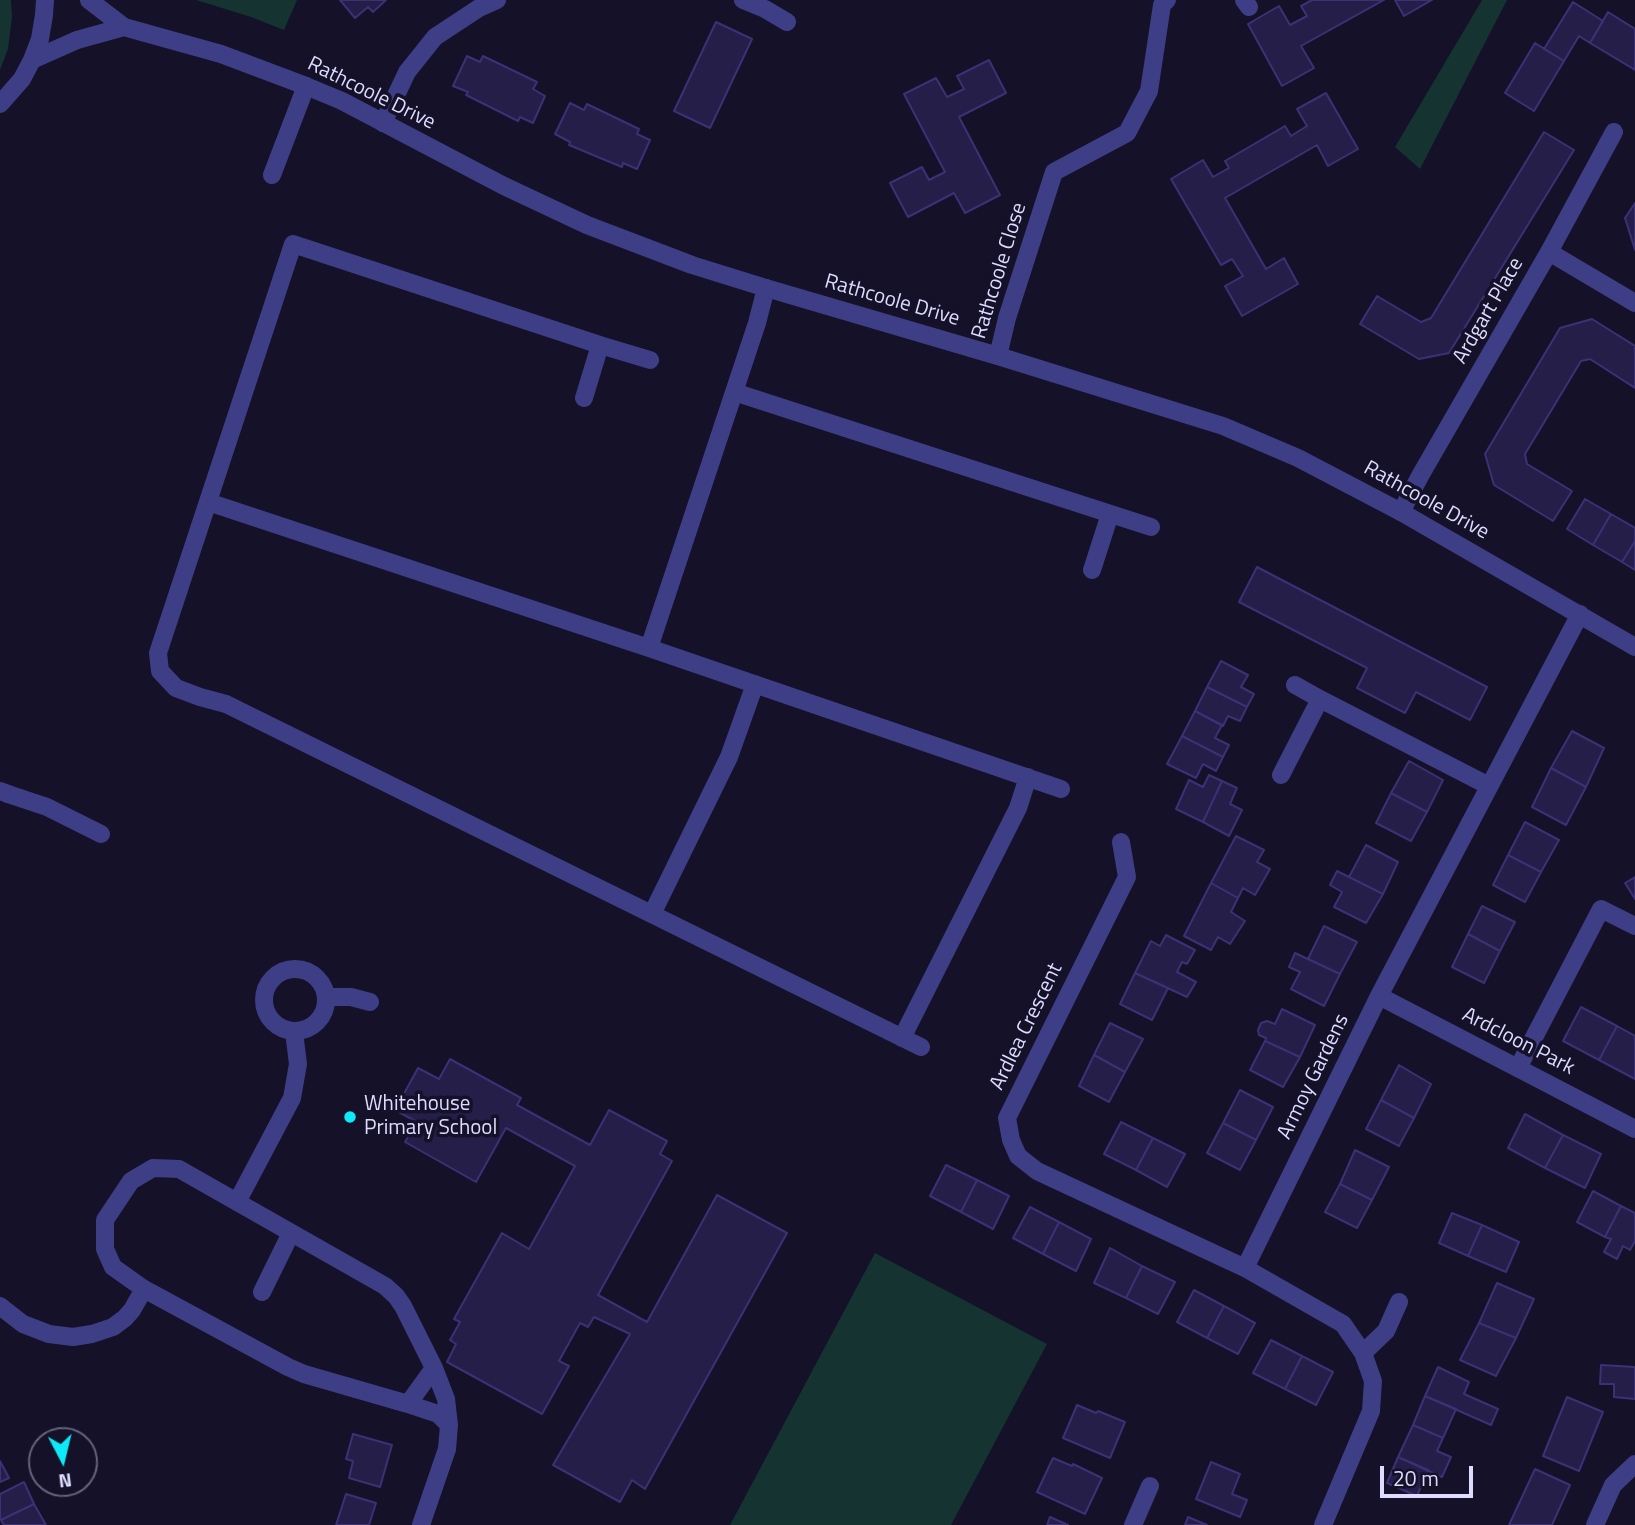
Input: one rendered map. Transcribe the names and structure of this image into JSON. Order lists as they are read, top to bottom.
{
  "streets": {
    "street": [
      "Rathcoole Drive",
      "Rathcoole Close",
      "Ardgart Place",
      "Ardlea Crescent",
      "Ardcloon Park",
      "Armoy Gardens"
    ]
  },
  "crossings": [
    ["Rathcoole Drive", "Rathcoole Close"],
    ["Rathcoole Drive", "Ardgart Place"],
    ["Rathcoole Drive", "Armoy Gardens"],
    ["Ardlea Crescent", "Armoy Gardens"],
    ["Ardcloon Park", "Armoy Gardens"]
  ],
  "places": ["Whitehouse Primary School"],
  "scale_bar": "20 m",
  "north": "bottom"
}
